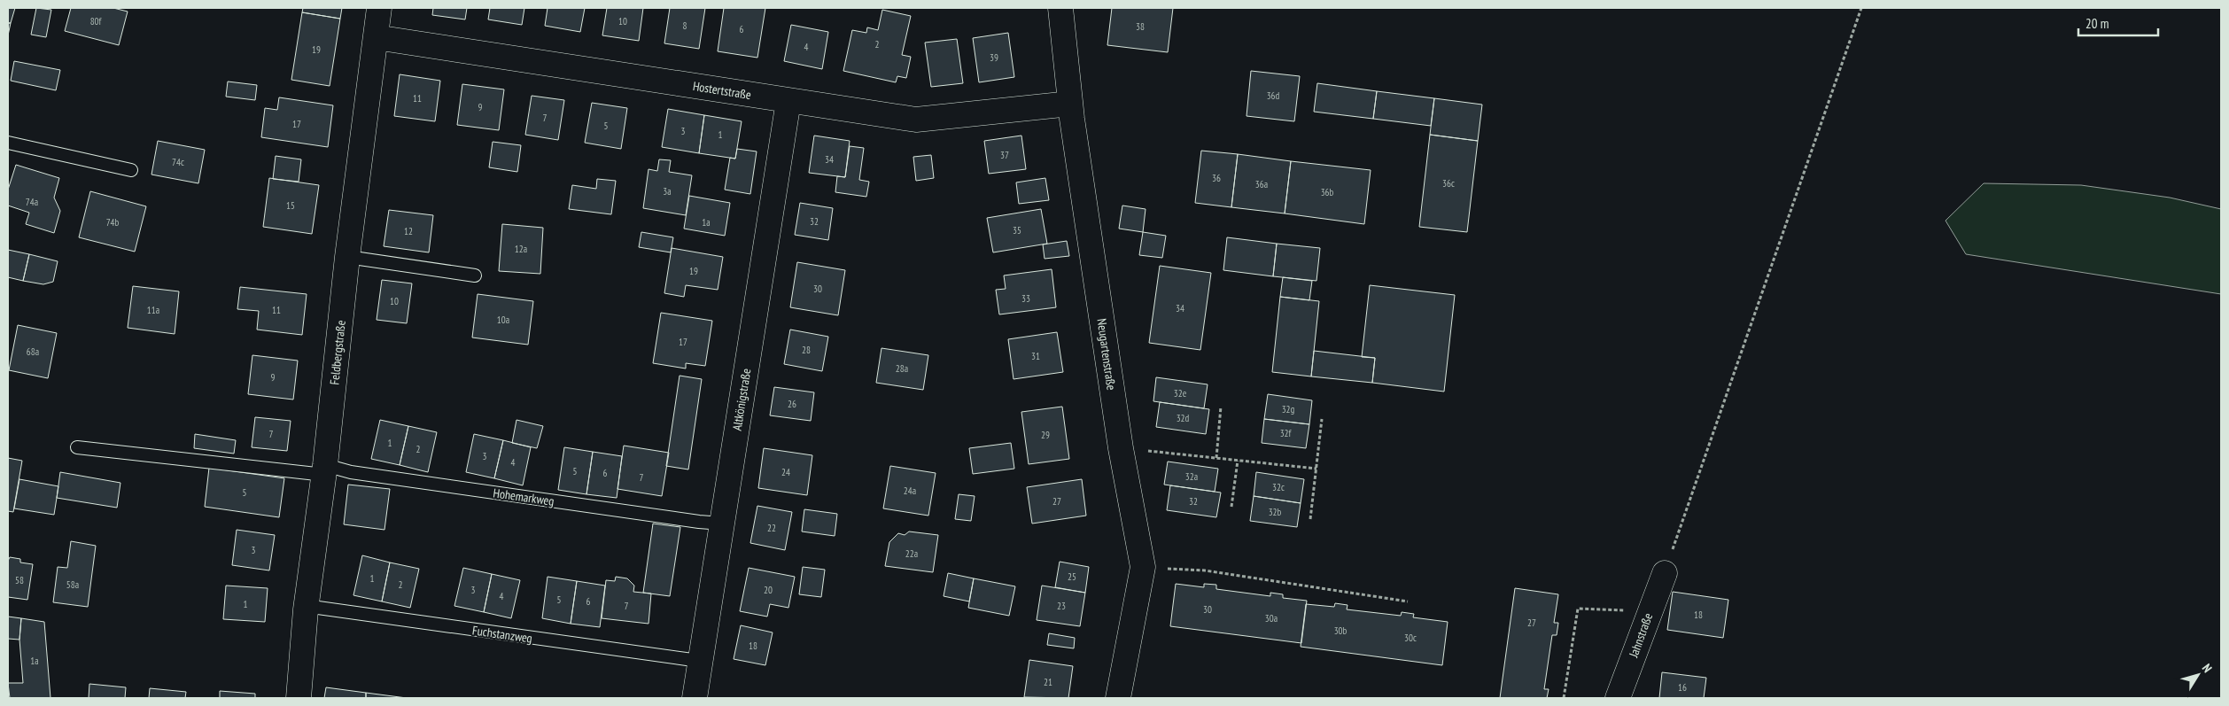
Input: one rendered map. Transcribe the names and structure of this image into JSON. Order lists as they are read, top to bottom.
{
  "streets": {
    "street": [
      "Hostertstraße",
      "Feldbergstraße",
      "Neugartenstraße",
      "Altkönigstraße",
      "Jahnstraße"
    ],
    "lane": ["Hohemarkweg", "Fuchstanzweg"]
  },
  "crossings": [
    ["Hostertstraße", "Feldbergstraße"],
    ["Hostertstraße", "Neugartenstraße"],
    ["Hostertstraße", "Altkönigstraße"],
    ["Feldbergstraße", "Hohemarkweg"],
    ["Feldbergstraße", "Fuchstanzweg"],
    ["Altkönigstraße", "Hohemarkweg"],
    ["Altkönigstraße", "Fuchstanzweg"]
  ],
  "house_numbers": [
    "80f",
    "10",
    "8",
    "38",
    "6",
    "2",
    "4",
    "19",
    "39",
    "36d",
    "11",
    "9",
    "7",
    "17",
    "5",
    "3",
    "1",
    "37",
    "34",
    "74c",
    "36",
    "36c",
    "36a",
    "3a",
    "36b",
    "74a",
    "15",
    "32",
    "74b",
    "1a",
    "35",
    "12",
    "12a",
    "19",
    "30",
    "33",
    "10",
    "34",
    "11a",
    "11",
    "10a",
    "17",
    "28",
    "68a",
    "31",
    "28a",
    "9",
    "32e",
    "26",
    "32g",
    "32d",
    "32f",
    "7",
    "29",
    "1",
    "2",
    "3",
    "4",
    "5",
    "24",
    "6",
    "32a",
    "7",
    "32c",
    "24a",
    "5",
    "27",
    "32",
    "32b",
    "22",
    "3",
    "22a",
    "25",
    "1",
    "58",
    "58a",
    "2",
    "3",
    "20",
    "4",
    "5",
    "6",
    "1",
    "7",
    "23",
    "30",
    "18",
    "30a",
    "27",
    "30b",
    "30c",
    "18",
    "1a",
    "21",
    "16"
  ],
  "scale_bar": "20 m",
  "north": "top right"
}
